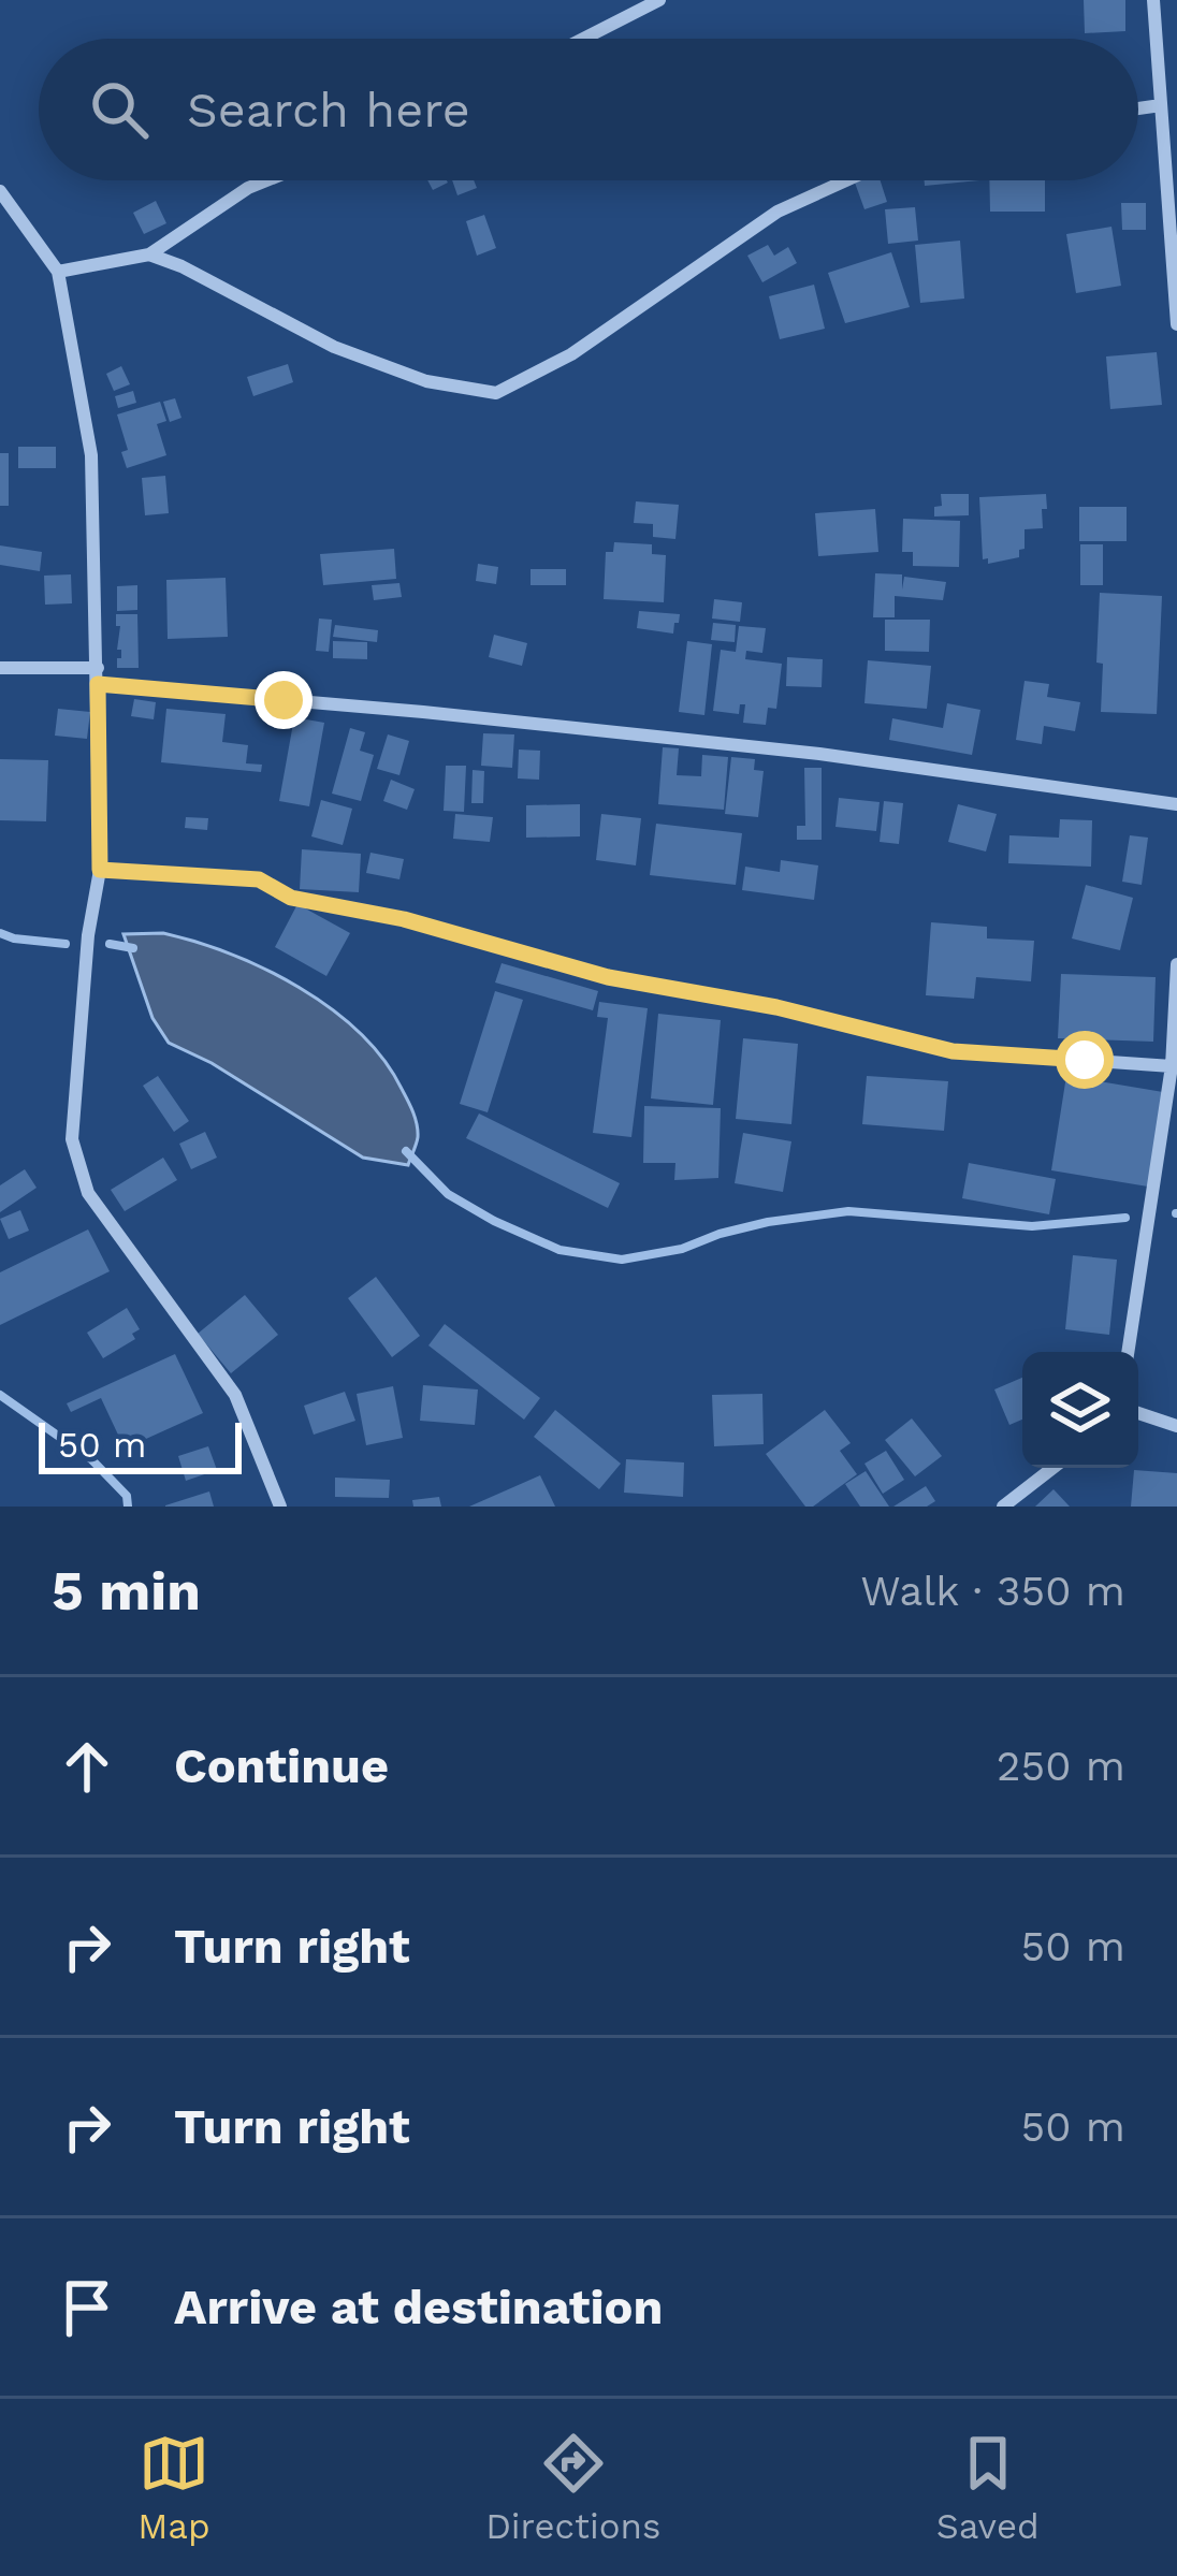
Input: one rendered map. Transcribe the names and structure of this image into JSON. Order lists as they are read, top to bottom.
{
  "scale_bar": "50 m",
  "page": {
    "search": "Search here",
    "scale": "50 m",
    "heading": ["5 min", "Walk · 350 m"],
    "list": [
      ["Continue", "250 m"],
      ["Turn right", "50 m"],
      ["Turn right", "50 m"],
      "Arrive at destination"
    ],
    "nav": ["Map", "Directions", "Saved"]
  }
}
